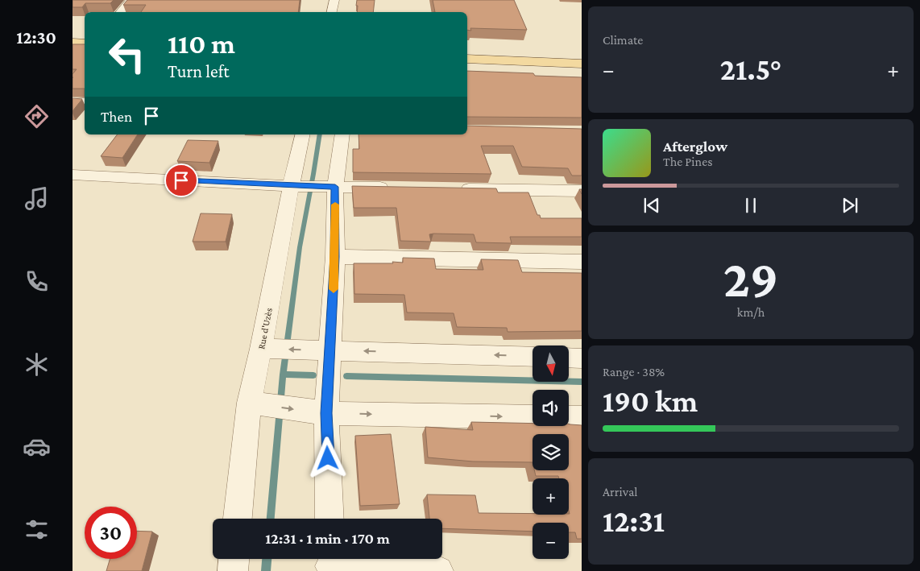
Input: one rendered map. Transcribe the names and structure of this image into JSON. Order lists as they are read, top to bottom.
{
  "streets": {
    "street": ["Rue d'Uzès"]
  },
  "north": "bottom",
  "page": {
    "tabs": "12:30",
    "tile": [
      "Climate",
      ["29", "km/h"],
      ["Range · 38%", "190 km"],
      ["Arrival", "12:31"]
    ],
    "turn": ["110 m", "Turn left"],
    "heat": ["−", "21.5°", "+"],
    "then": "Then",
    "song": ["Afterglow", "The Pines"],
    "map_buttons": ["+", "−"],
    "limit": "30",
    "trip": "12:31 · 1 min · 170 m"
  }
}
